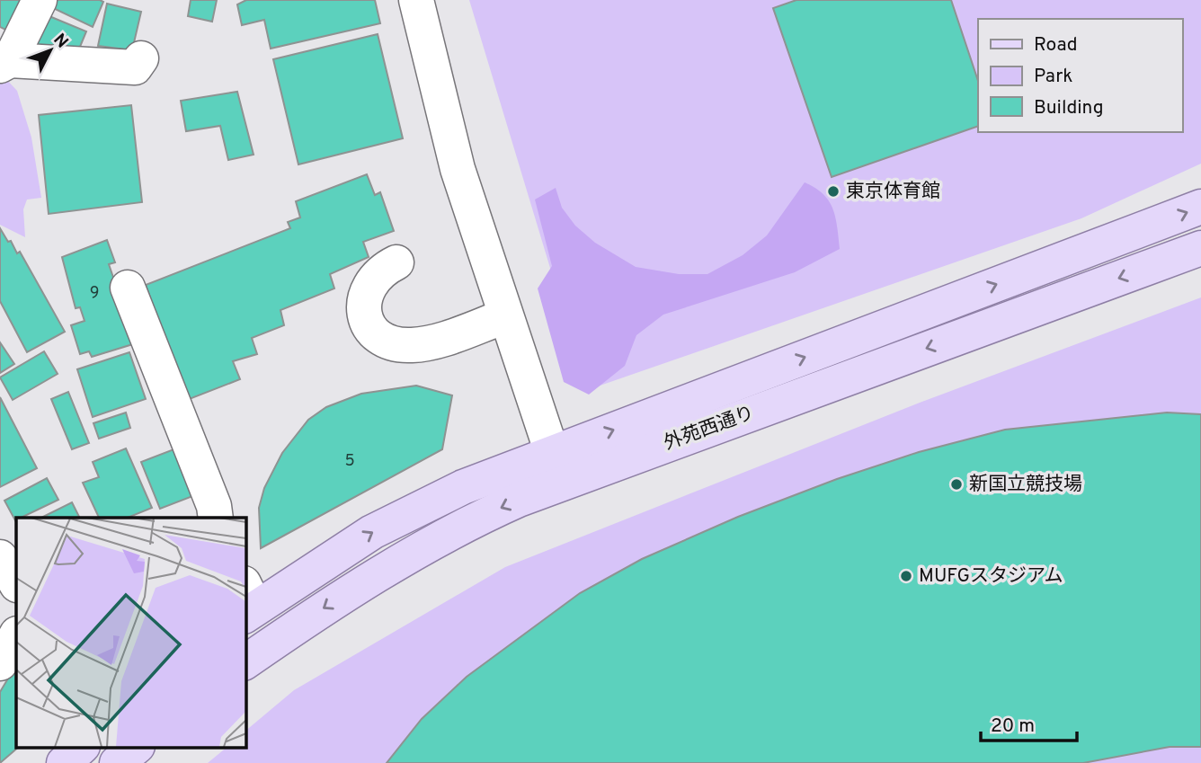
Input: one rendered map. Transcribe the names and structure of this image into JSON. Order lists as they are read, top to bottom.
{
  "streets": {
    "main road": ["外苑西通り"]
  },
  "places": ["東京体育館", "新国立競技場", "MUFGスタジアム"],
  "house_numbers": ["9", "5"],
  "legend": ["Road", "Park", "Building"],
  "scale_bar": "20 m",
  "north": "top right"
}
